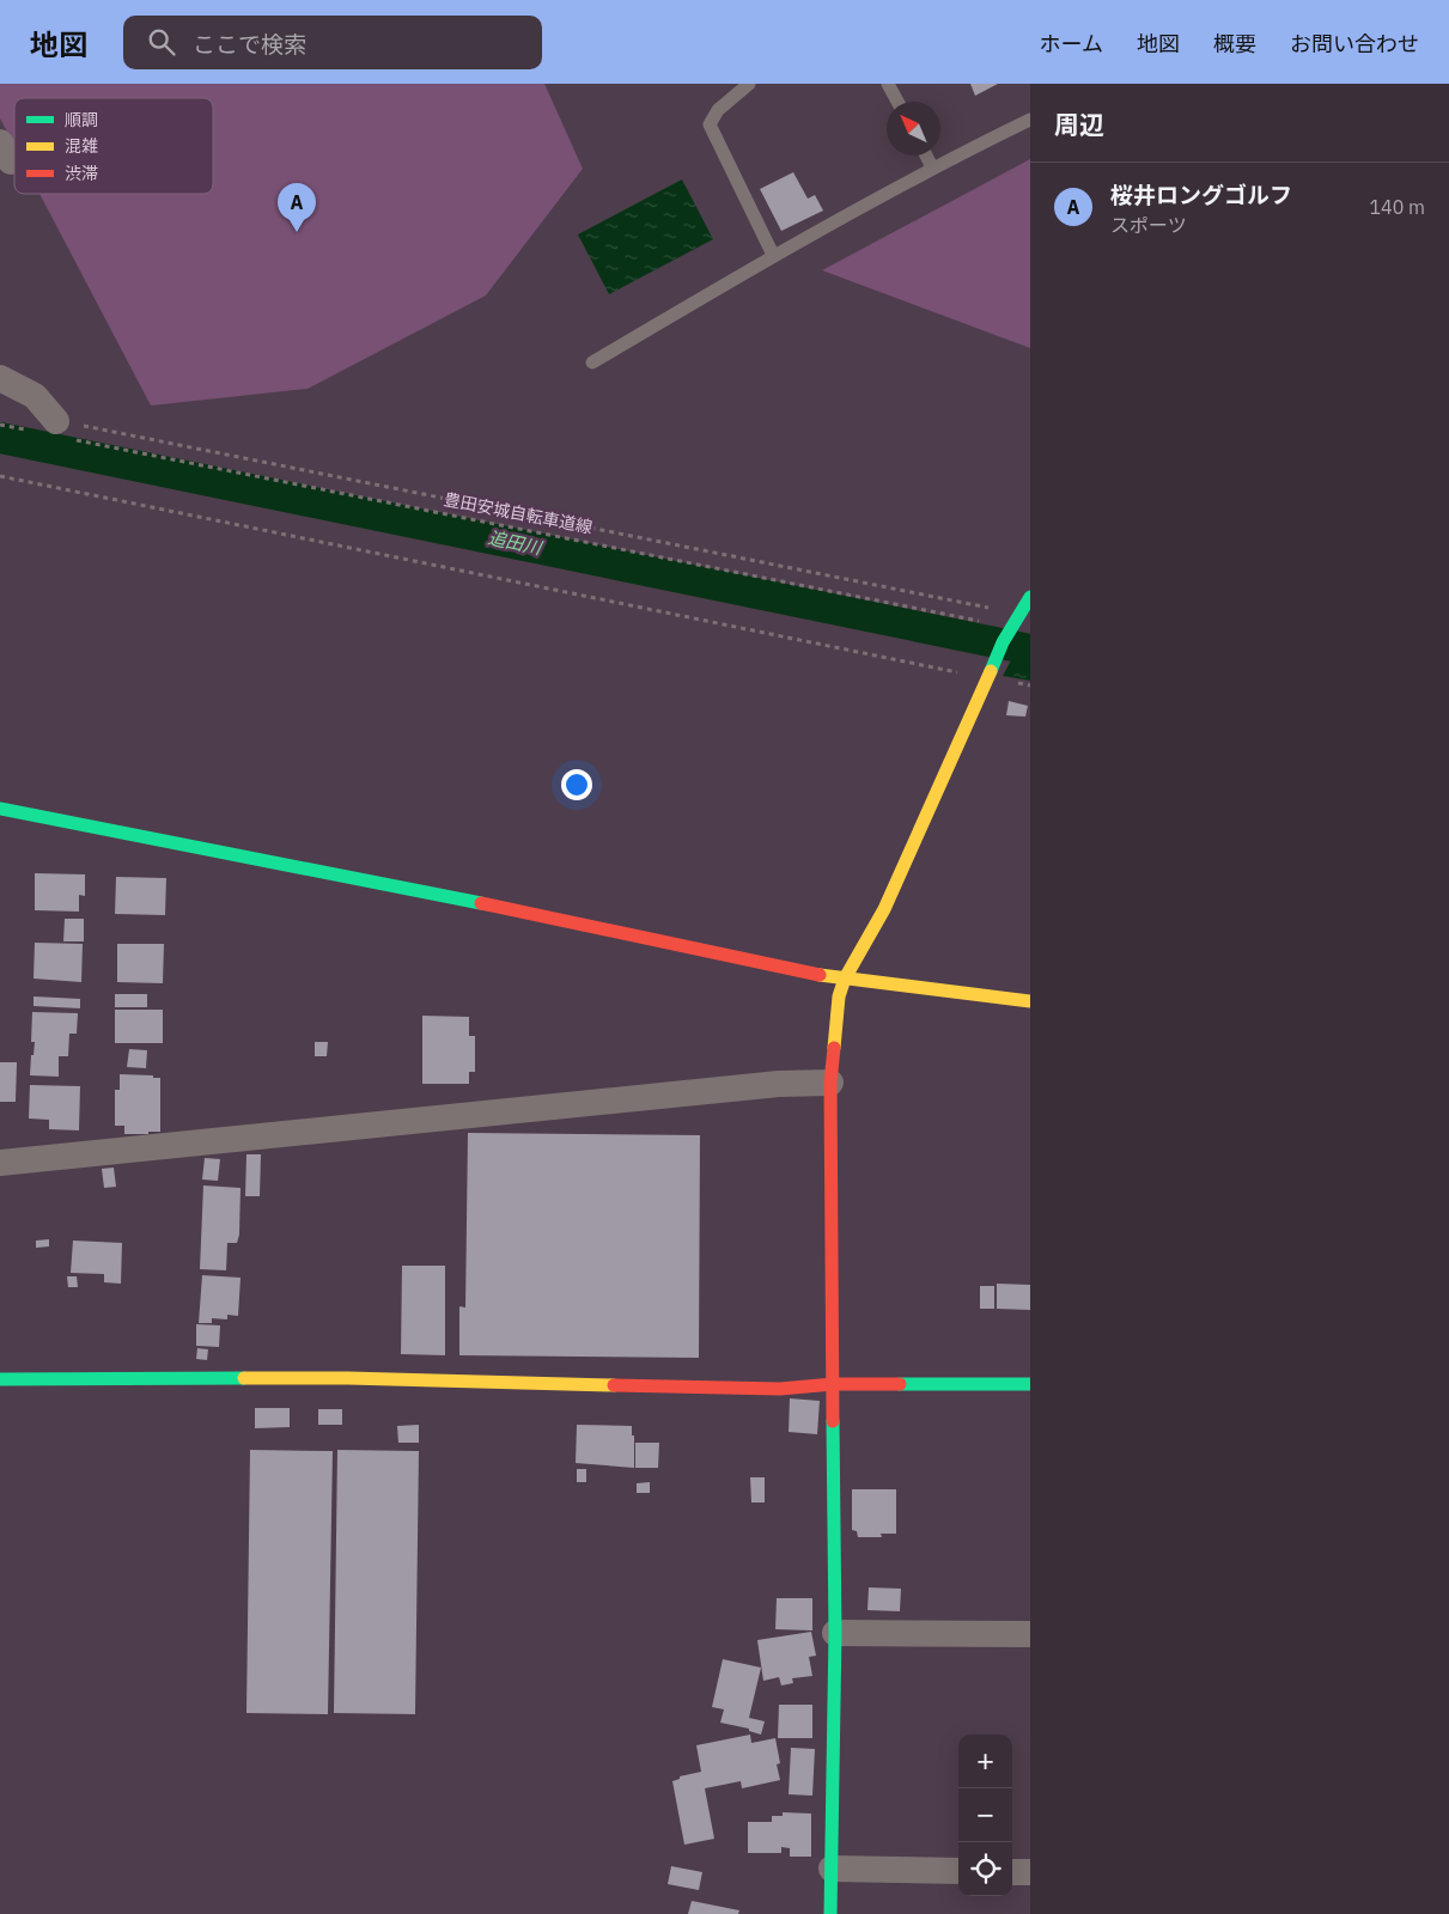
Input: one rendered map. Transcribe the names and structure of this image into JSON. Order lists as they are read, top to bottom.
{
  "streets": {
    "path": ["豊田安城自転車道線"]
  },
  "water": ["追田川"],
  "legend": ["順調", "混雑", "渋滞"],
  "north": "top left",
  "page": {
    "header": "地図",
    "search": "ここで検索",
    "nav": [
      "ホーム",
      "地図",
      "概要",
      "お問い合わせ"
    ],
    "heading": "周辺",
    "list": [
      {
        "mark": "A",
        "name": "桜井ロングゴルフ",
        "note": "スポーツ",
        "value": "140 m"
      }
    ],
    "pins": "A",
    "map_buttons": ["+", "−"]
  }
}
